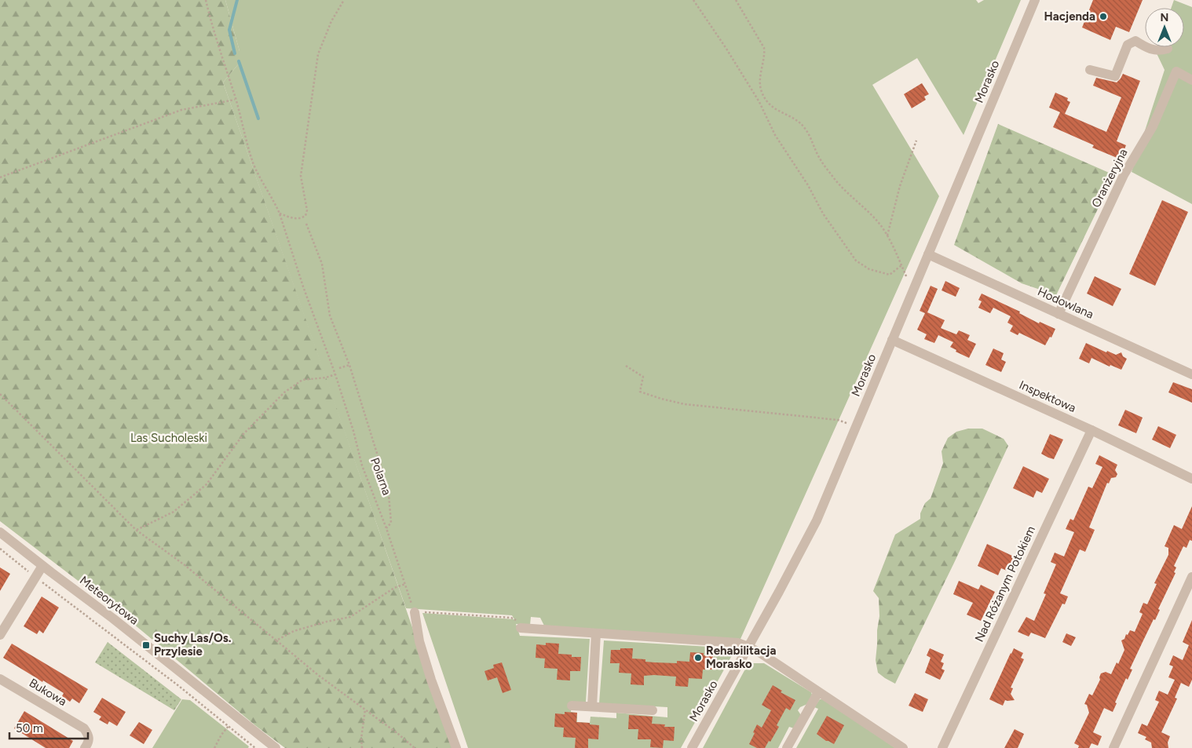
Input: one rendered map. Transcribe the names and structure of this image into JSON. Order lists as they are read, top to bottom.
{
  "streets": {
    "street": [
      "Morasko",
      "Oranżeryjna",
      "Hodowlana",
      "Inspektowa",
      "Nad Różanym Potokiem",
      "Meteorytowa",
      "Bukowa"
    ],
    "path": ["Polarna"]
  },
  "crossings": [
    ["Morasko", "Hodowlana"],
    ["Morasko", "Inspektowa"],
    ["Oranżeryjna", "Hodowlana"],
    ["Inspektowa", "Nad Różanym Potokiem"]
  ],
  "parks": ["Las Sucholeski"],
  "places": {
    "other": ["Hacjenda", "Rehabilitacja Morasko"],
    "transit": ["Suchy Las/Os. Przylesie"]
  },
  "scale_bar": "50 m",
  "north": "top"
}
